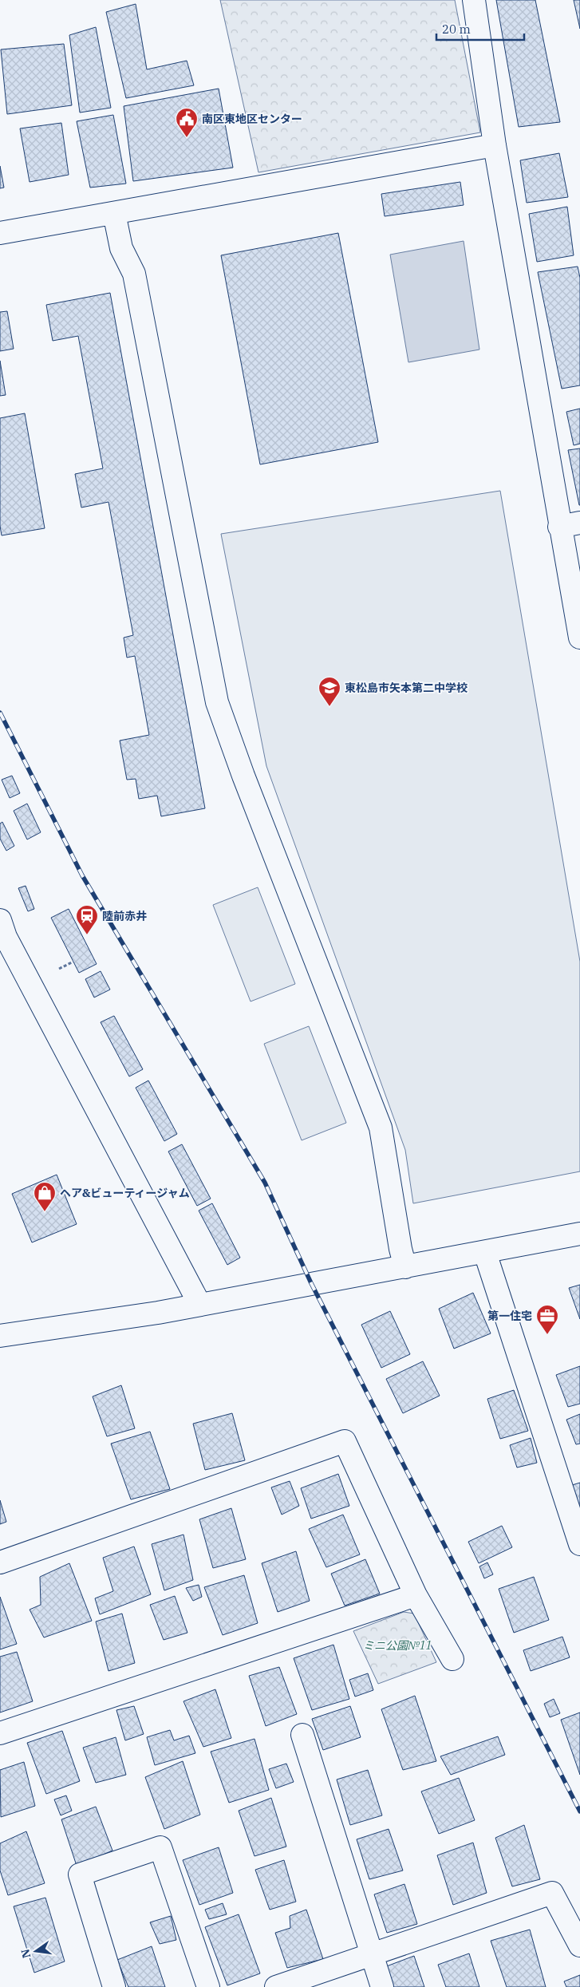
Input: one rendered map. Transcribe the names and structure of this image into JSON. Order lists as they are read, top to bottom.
{
  "parks": ["ミニ公園№11"],
  "places": {
    "public building": ["南区東地区センター"],
    "school or university": ["東松島市矢本第二中学校"],
    "station": ["陸前赤井"],
    "shop": ["ヘア&ビューティージャム"],
    "office": ["第一住宅"]
  },
  "scale_bar": "20 m",
  "north": "left"
}
